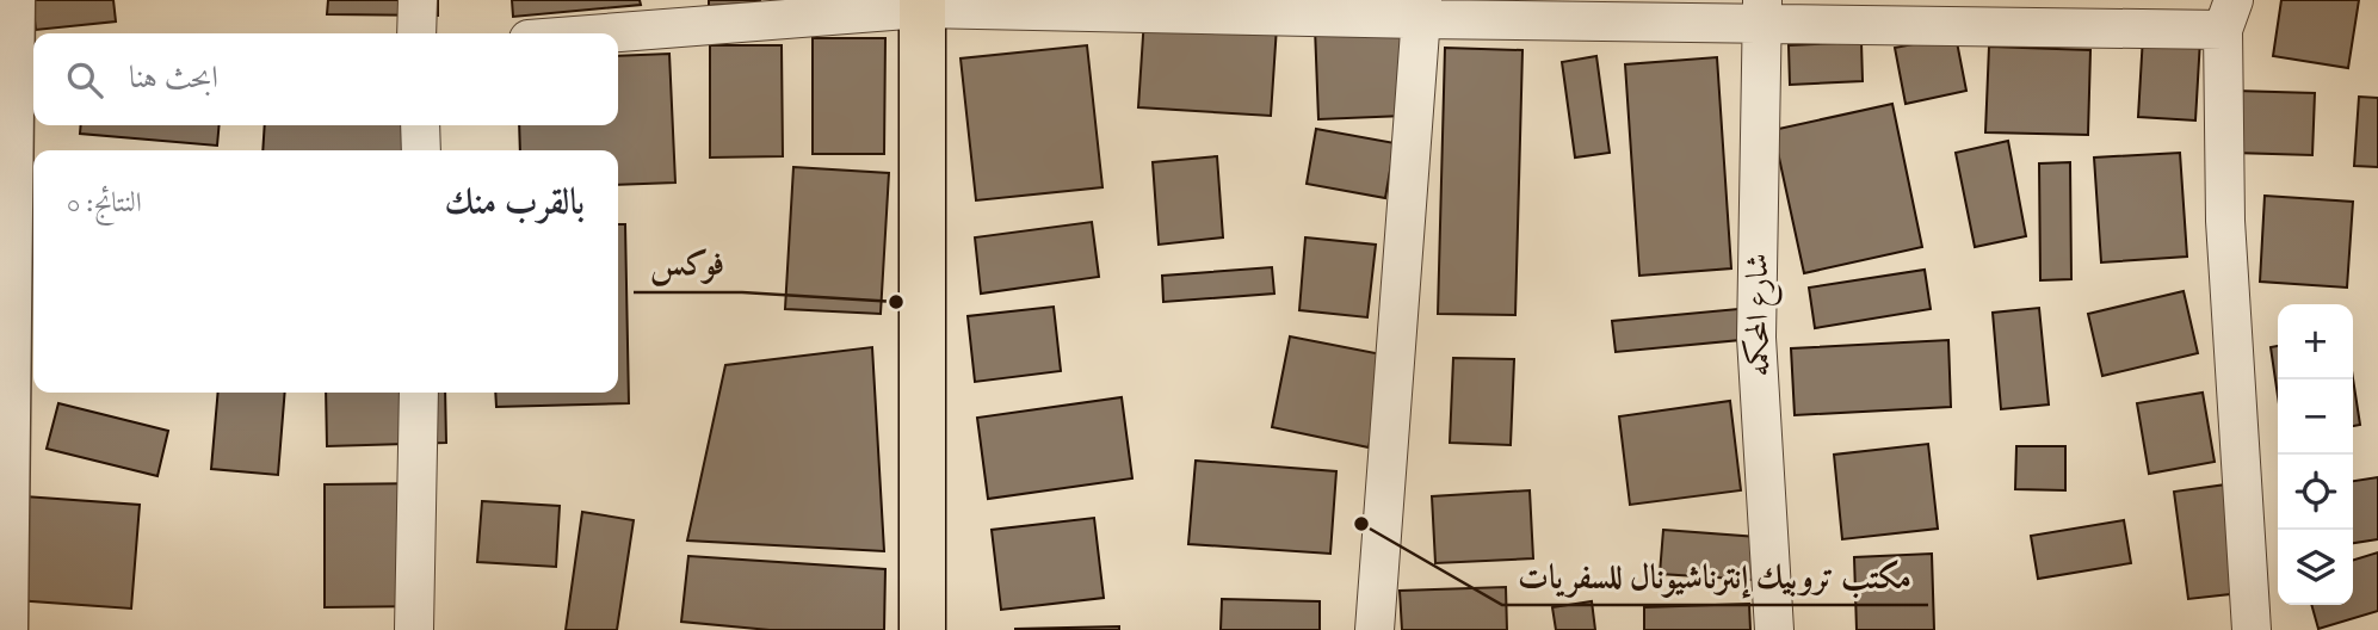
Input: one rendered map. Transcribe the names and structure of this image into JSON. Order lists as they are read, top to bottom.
{
  "streets": {
    "street": ["شارع المحكمه"]
  },
  "places": ["فوكس", "مكتب تروبيك إنترناشيونال للسفريات"],
  "page": {
    "search": "ابحث هنا",
    "heading": ["بالقرب منك", "النتائج: 0"],
    "map_buttons": ["+", "−"]
  }
}
